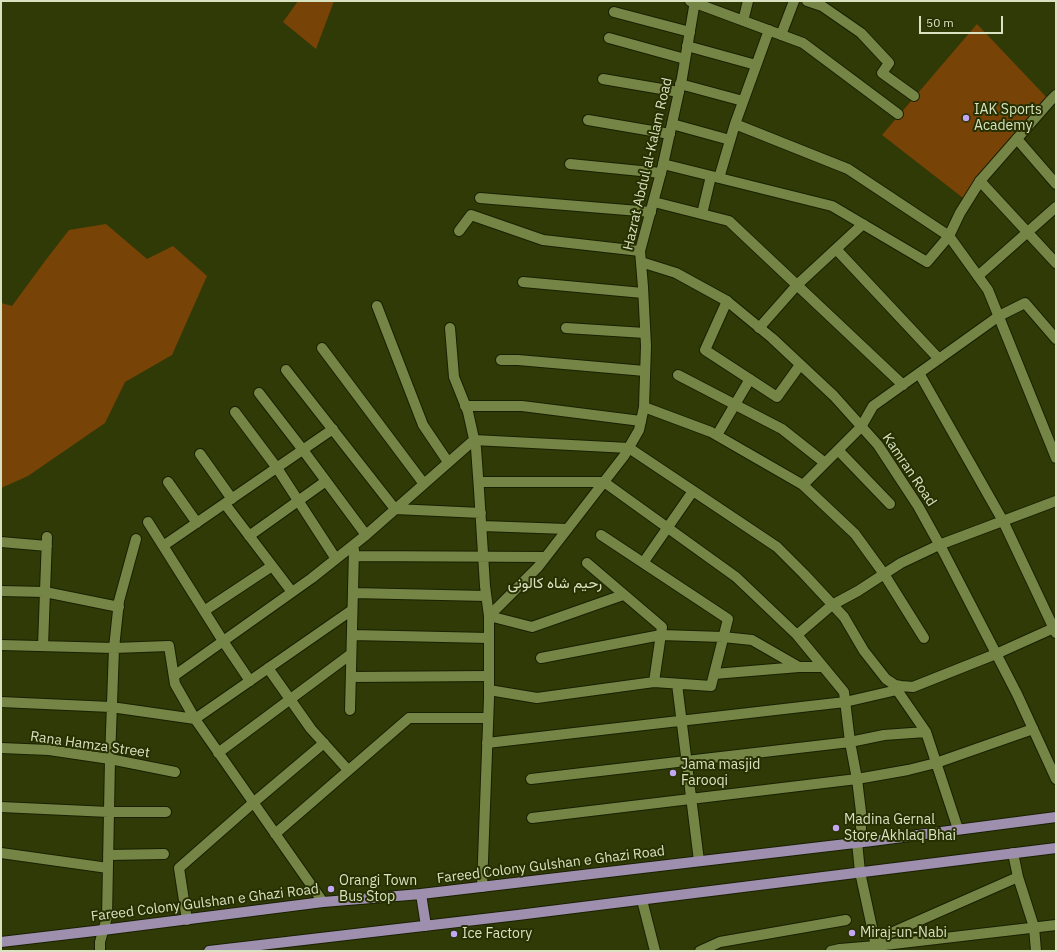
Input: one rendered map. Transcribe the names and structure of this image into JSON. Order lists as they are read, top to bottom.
{
  "streets": {
    "main road": ["Fareed Colony Gulshan e Ghazi Road"],
    "street": ["Hazrat Abdul al-Kalam Road", "Kamran Road", "Rana Hamza Street"]
  },
  "crossings": [
    ["Hazrat Abdul al-Kalam Road", "Kamran Road"]
  ],
  "districts": ["رحیم شاہ کالونی"],
  "places": [
    "IAK Sports Academy",
    "Jama masjid Farooqi",
    "Madina Gernal Store Akhlaq Bhai",
    "Orangi Town Bus Stop",
    "Miraj-un-Nabi",
    "Ice Factory"
  ],
  "scale_bar": "50 m"
}
